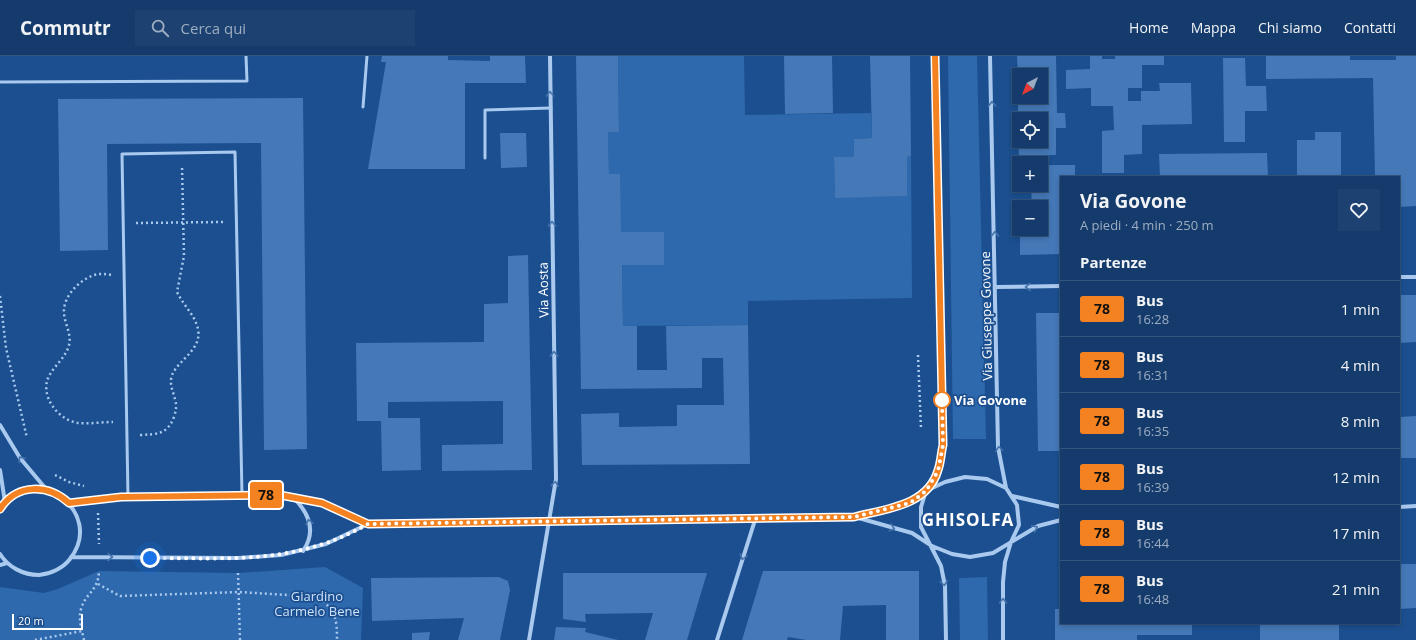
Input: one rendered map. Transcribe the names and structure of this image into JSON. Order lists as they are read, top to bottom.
{
  "streets": {
    "street": ["Via Aosta", "Via Giuseppe Govone"]
  },
  "one_way": ["Via Aosta", "Via Giuseppe Govone"],
  "districts": ["GHISOLFA"],
  "parks": ["Giardino Carmelo Bene"],
  "places": ["Via Govone"],
  "lines": ["bus line 78"],
  "scale_bar": "20 m",
  "north": "bottom left",
  "page": {
    "header": "Commutr",
    "search": "Cerca qui",
    "nav": [
      "Home",
      "Mappa",
      "Chi siamo",
      "Contatti"
    ],
    "on_map": "78",
    "map_buttons": ["+", "−"],
    "heading": [
      ["Via Govone", "A piedi · 4 min · 250 m"],
      "Partenze"
    ],
    "list": [
      {
        "mark": "78",
        "name": "Bus",
        "note": "16:28",
        "value": "1 min"
      },
      {
        "mark": "78",
        "name": "Bus",
        "note": "16:31",
        "value": "4 min"
      },
      {
        "mark": "78",
        "name": "Bus",
        "note": "16:35",
        "value": "8 min"
      },
      {
        "mark": "78",
        "name": "Bus",
        "note": "16:39",
        "value": "12 min"
      },
      {
        "mark": "78",
        "name": "Bus",
        "note": "16:44",
        "value": "17 min"
      },
      {
        "mark": "78",
        "name": "Bus",
        "note": "16:48",
        "value": "21 min"
      }
    ],
    "scale": "20 m"
  }
}
